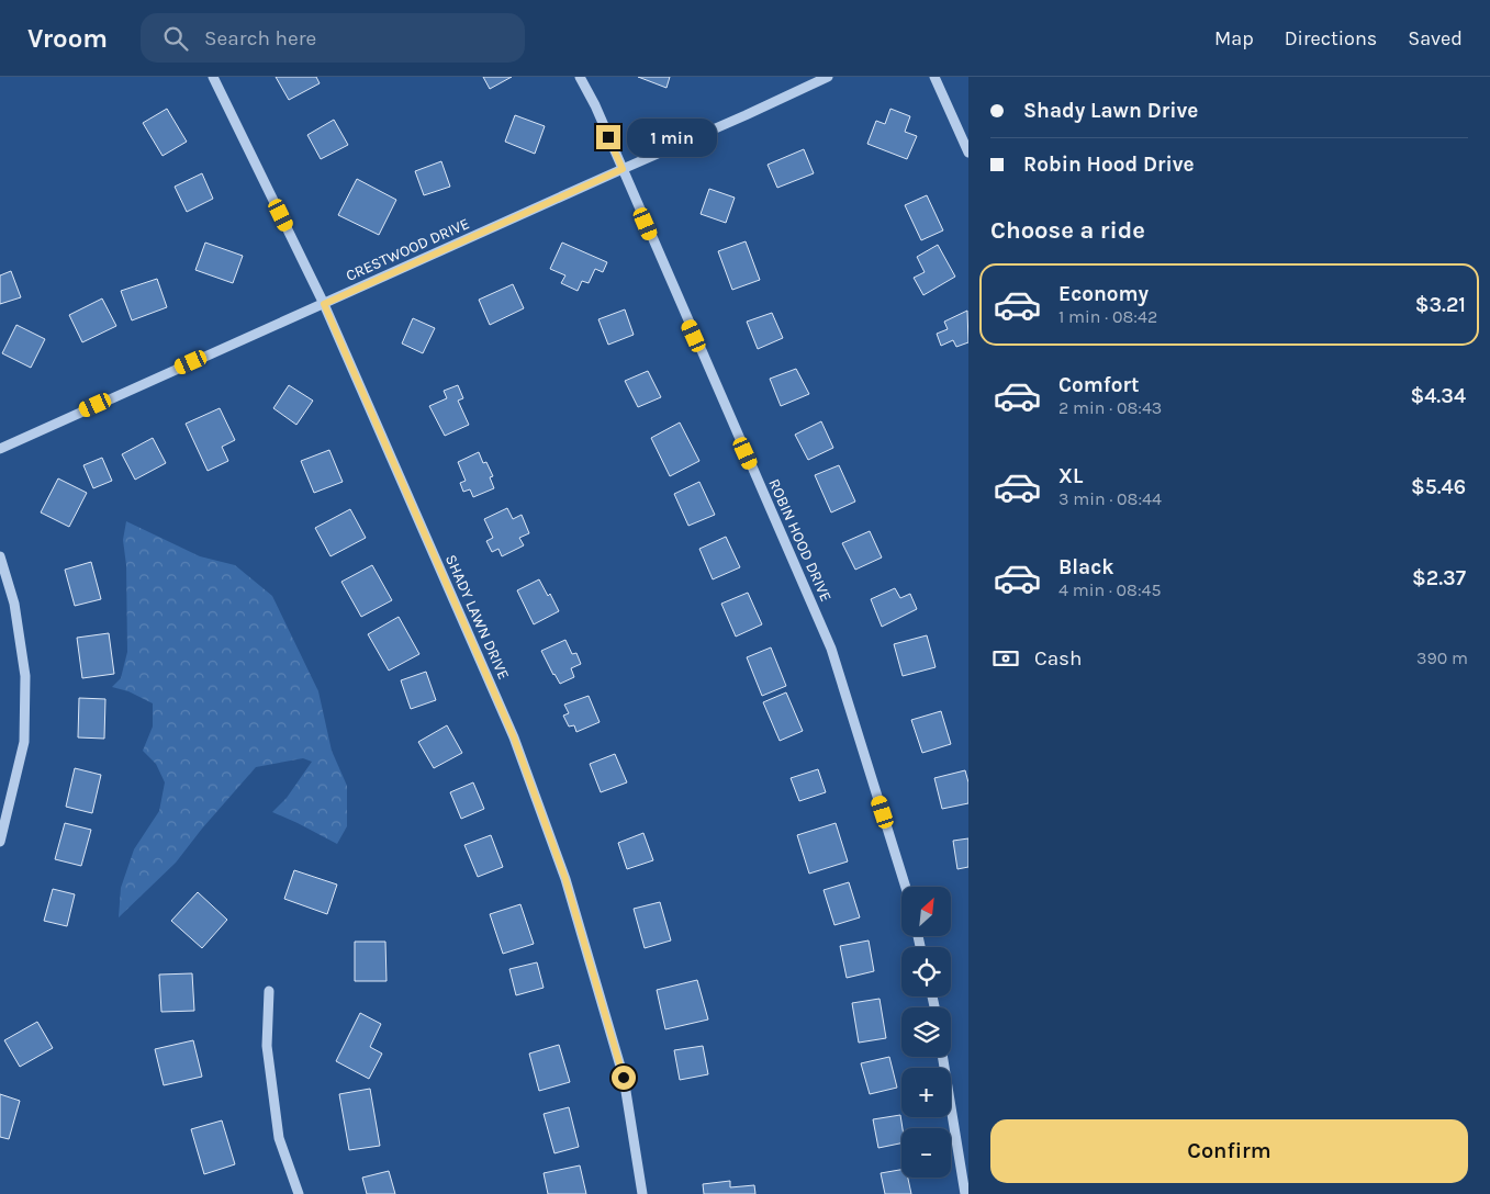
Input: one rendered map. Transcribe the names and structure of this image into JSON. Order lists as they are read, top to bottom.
{
  "streets": {
    "street": ["CRESTWOOD DRIVE", "ROBIN HOOD DRIVE", "SHADY LAWN DRIVE"]
  },
  "crossings": [
    ["CRESTWOOD DRIVE", "ROBIN HOOD DRIVE"],
    ["CRESTWOOD DRIVE", "SHADY LAWN DRIVE"]
  ],
  "north": "top right",
  "page": {
    "header": "Vroom",
    "search": "Search here",
    "nav": ["Map", "Directions", "Saved"],
    "banner": ["Shady Lawn Drive", "Robin Hood Drive"],
    "bubble": "1 min",
    "heading": "Choose a ride",
    "list": [
      {
        "name": "Economy",
        "note": "1 min · 08:42",
        "value": "$3.21"
      },
      {
        "name": "Comfort",
        "note": "2 min · 08:43",
        "value": "$4.34"
      },
      {
        "name": "XL",
        "note": "3 min · 08:44",
        "value": "$5.46"
      },
      {
        "name": "Black",
        "note": "4 min · 08:45",
        "value": "$2.37"
      }
    ],
    "pay": ["Cash", "390 m"],
    "map_buttons": ["+", "−"],
    "buttons": "Confirm"
  }
}
